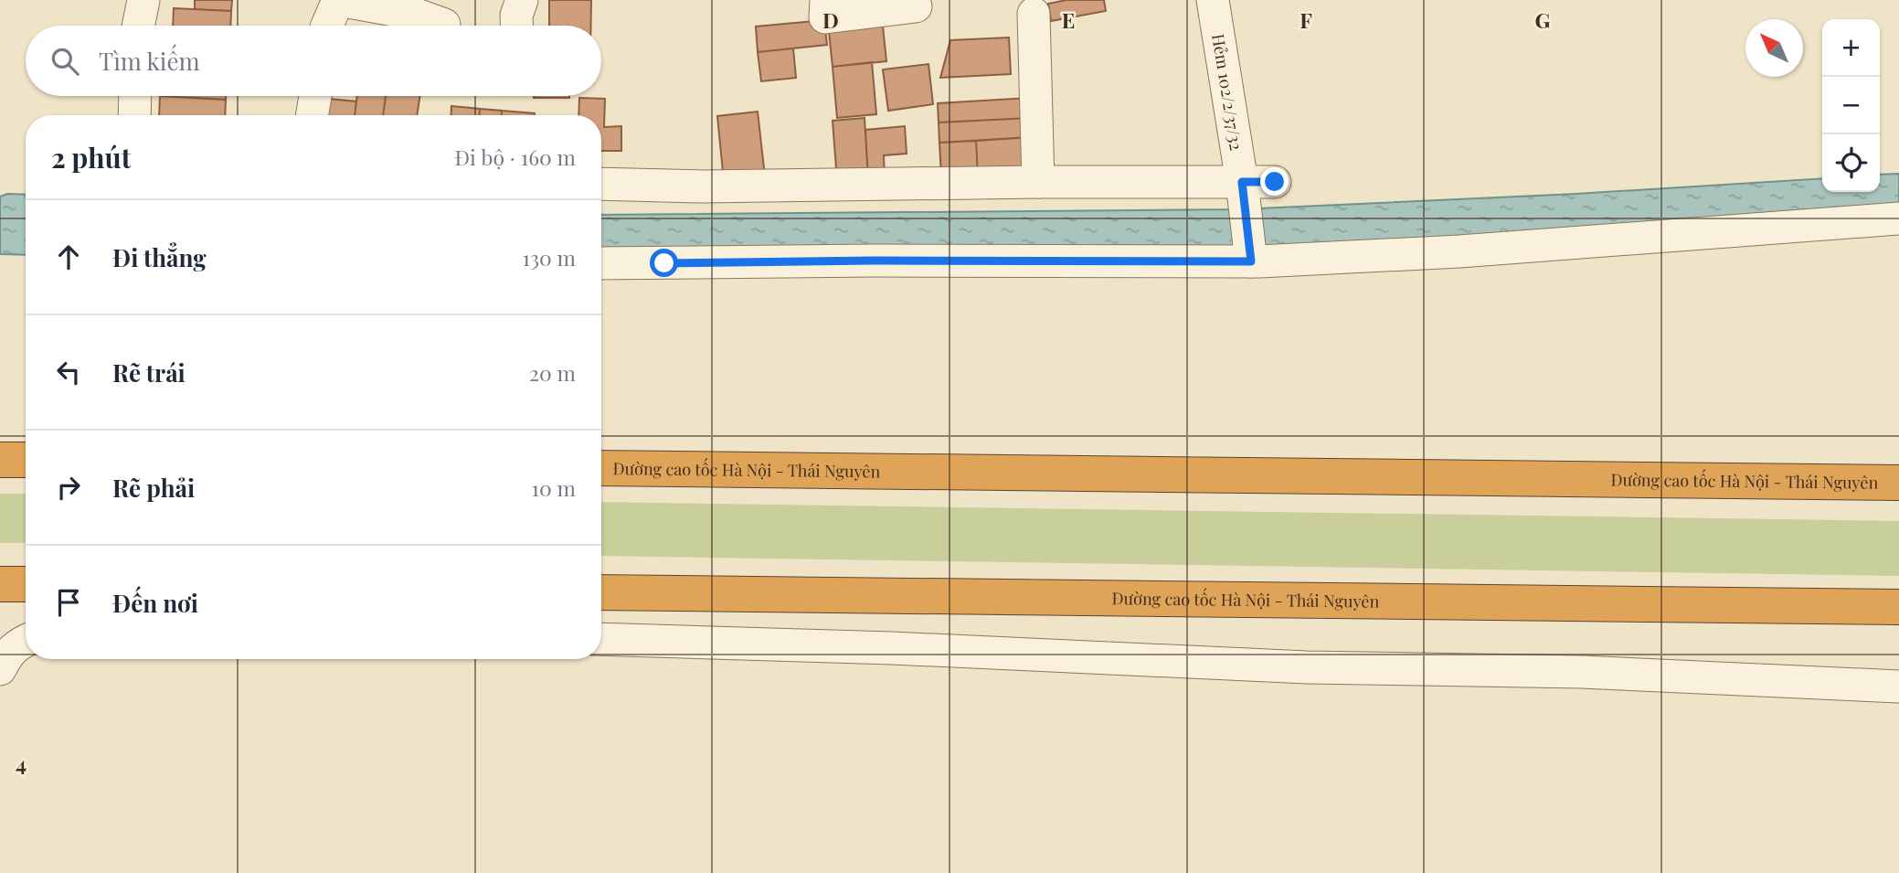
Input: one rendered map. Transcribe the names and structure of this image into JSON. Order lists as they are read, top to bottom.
{
  "streets": {
    "highway": ["Đường cao tốc Hà Nội - Thái Nguyên"],
    "street": ["Hẻm 102/2/37/32"]
  },
  "north": "top left",
  "page": {
    "map_buttons": ["+", "−"],
    "search": "Tìm kiếm",
    "heading": ["2 phút", "Đi bộ · 160 m"],
    "list": [
      ["Đi thẳng", "130 m"],
      ["Rẽ trái", "20 m"],
      ["Rẽ phải", "10 m"],
      "Đến nơi"
    ]
  },
  "grid": {
    "columns": [
      "D",
      "E",
      "F",
      "G"
    ],
    "rows": ["4"]
  }
}
